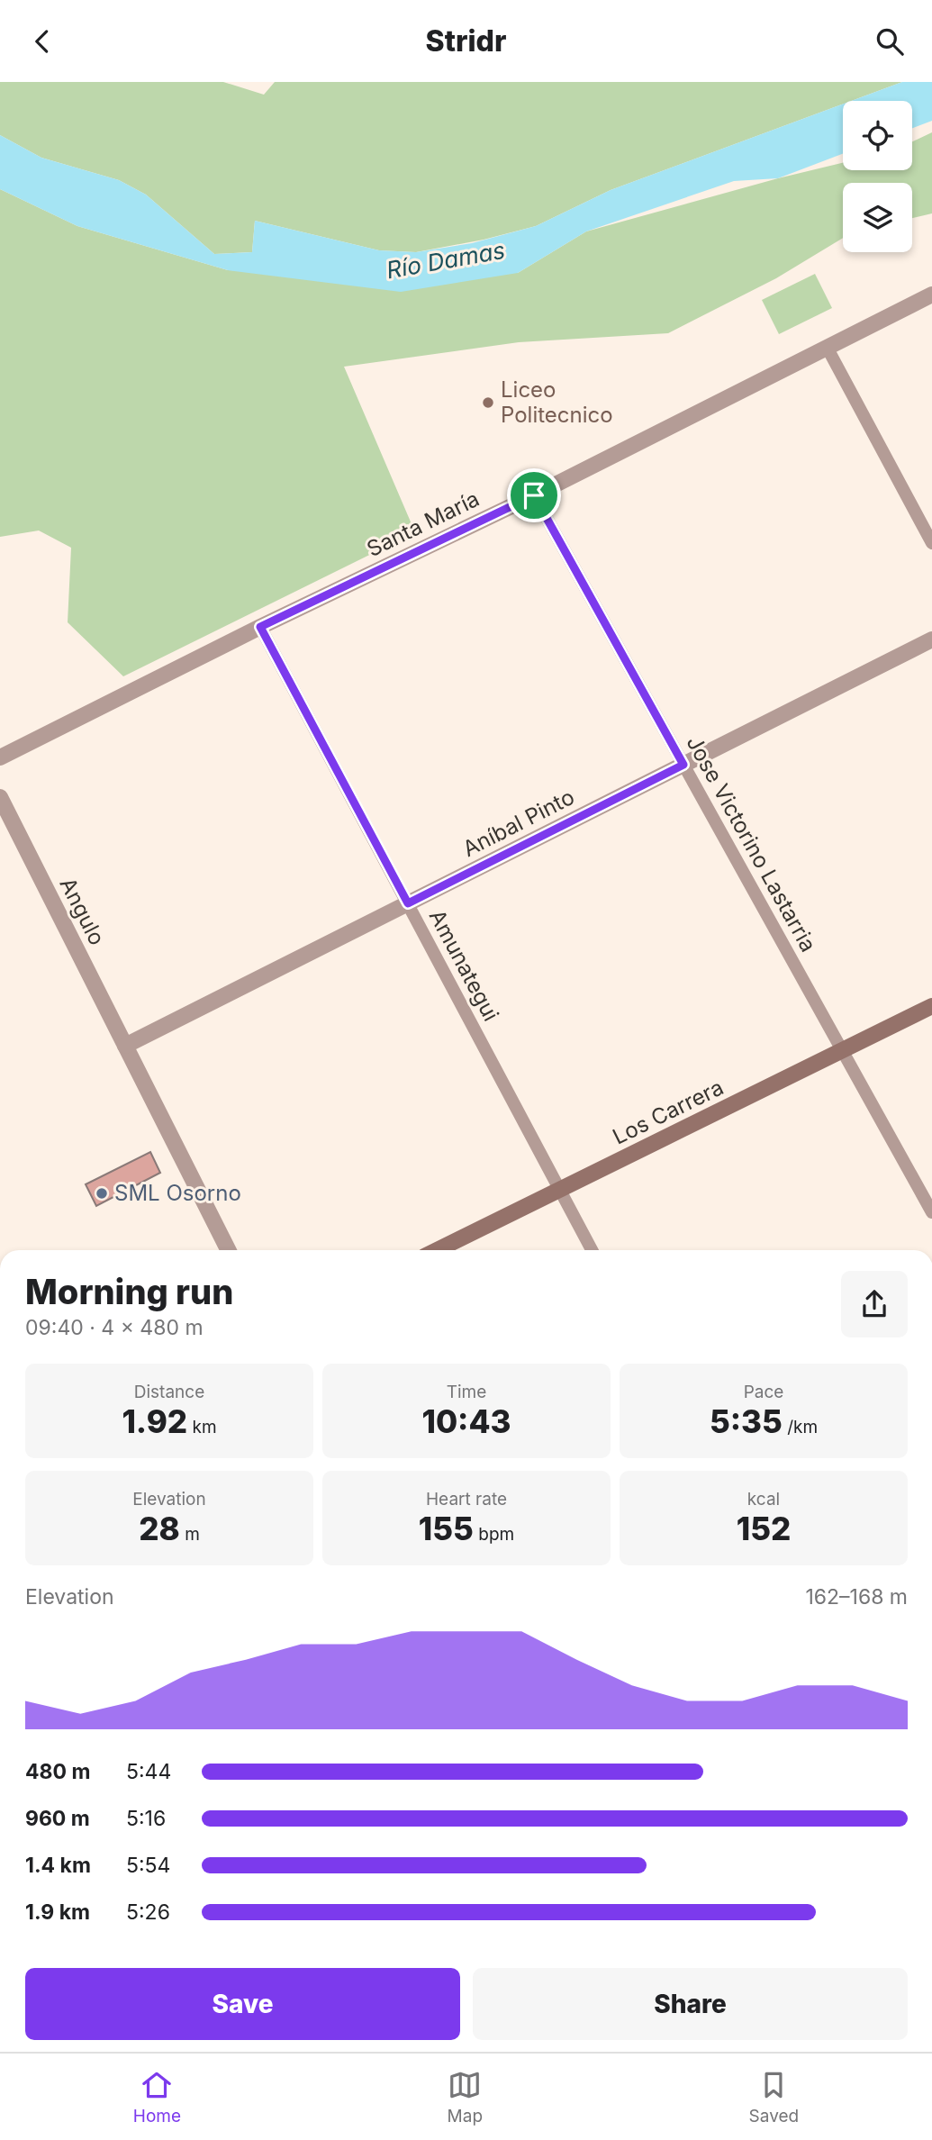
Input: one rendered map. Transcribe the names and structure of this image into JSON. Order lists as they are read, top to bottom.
{
  "streets": {
    "main road": ["Los Carrera"],
    "street": [
      "Santa María",
      "Aníbal Pinto",
      "Jose Victorino Lastarria",
      "Angulo",
      "Amunategui"
    ]
  },
  "crossings": [
    ["Santa María", "Jose Victorino Lastarria"],
    ["Santa María", "Amunategui"],
    ["Aníbal Pinto", "Jose Victorino Lastarria"],
    ["Aníbal Pinto", "Angulo"],
    ["Aníbal Pinto", "Amunategui"],
    ["Jose Victorino Lastarria", "Los Carrera"],
    ["Amunategui", "Los Carrera"]
  ],
  "water": ["Río Damas"],
  "places": ["Liceo Politecnico", "SML Osorno"],
  "page": {
    "header": "Stridr",
    "heading": ["Morning run", "09:40 · 4 × 480 m"],
    "stats": [
      ["Distance", "1.92 km"],
      ["Time", "10:43"],
      ["Pace", "5:35 /km"],
      ["Elevation", "28 m"],
      ["Heart rate", "155 bpm"],
      ["kcal", "152"]
    ],
    "chart": ["Elevation", "162–168 m"],
    "list": [
      {
        "name": "480 m",
        "note": "5:44"
      },
      {
        "name": "960 m",
        "note": "5:16"
      },
      {
        "name": "1.4 km",
        "note": "5:54"
      },
      {
        "name": "1.9 km",
        "note": "5:26"
      }
    ],
    "buttons": ["Save", "Share"],
    "tabs": ["Home", "Map", "Saved"]
  }
}
